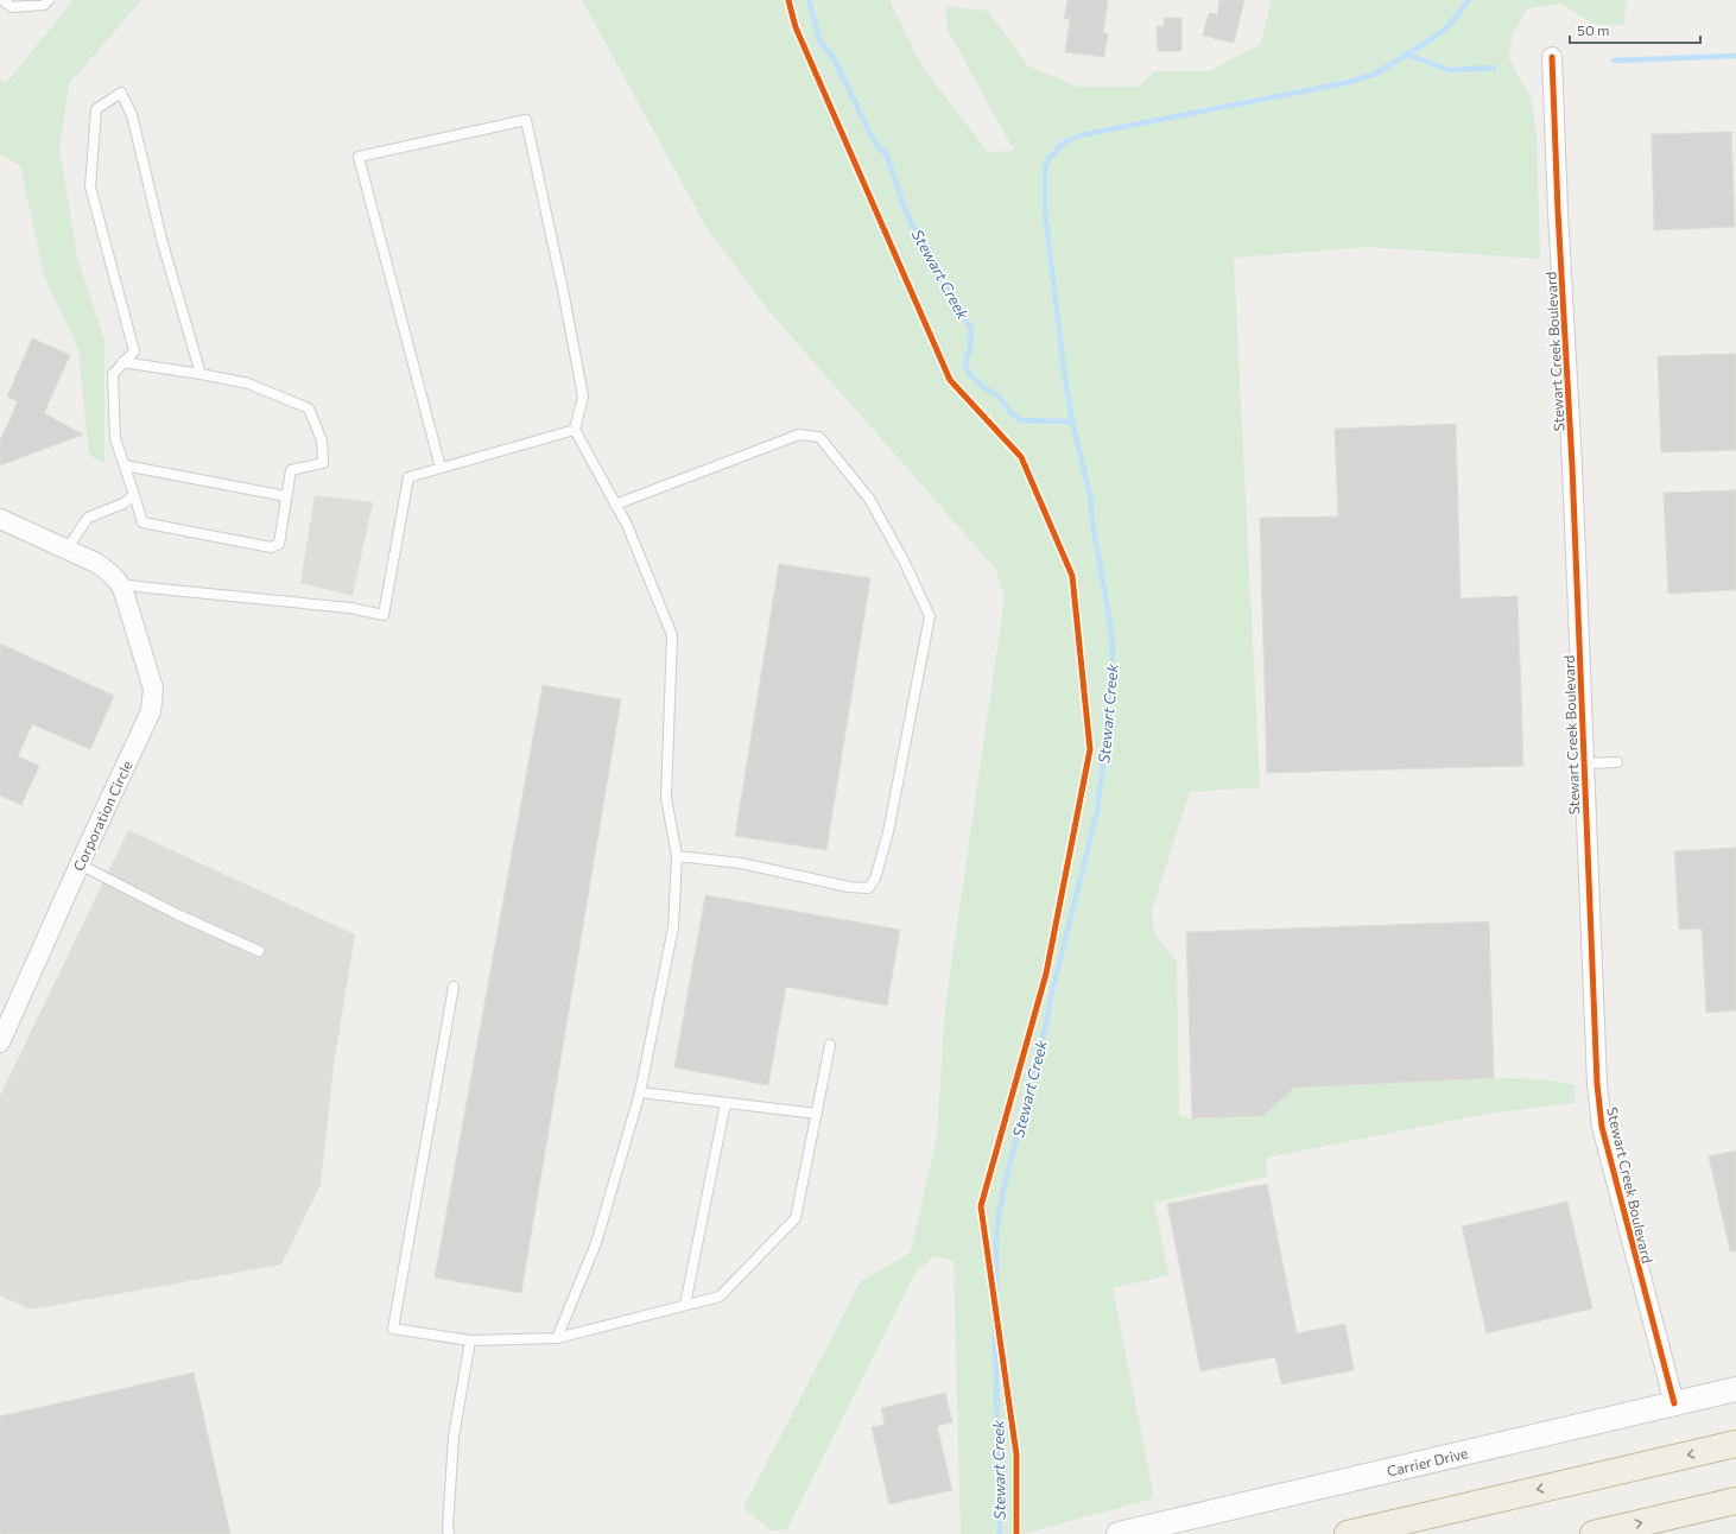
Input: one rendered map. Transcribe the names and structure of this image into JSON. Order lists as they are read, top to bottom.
{
  "streets": {
    "street": ["Stewart Creek Boulevard", "Corporation Circle", "Carrier Drive"]
  },
  "crossings": [
    ["Stewart Creek Boulevard", "Carrier Drive"]
  ],
  "water": ["Stewart Creek"],
  "scale_bar": "50 m"
}
